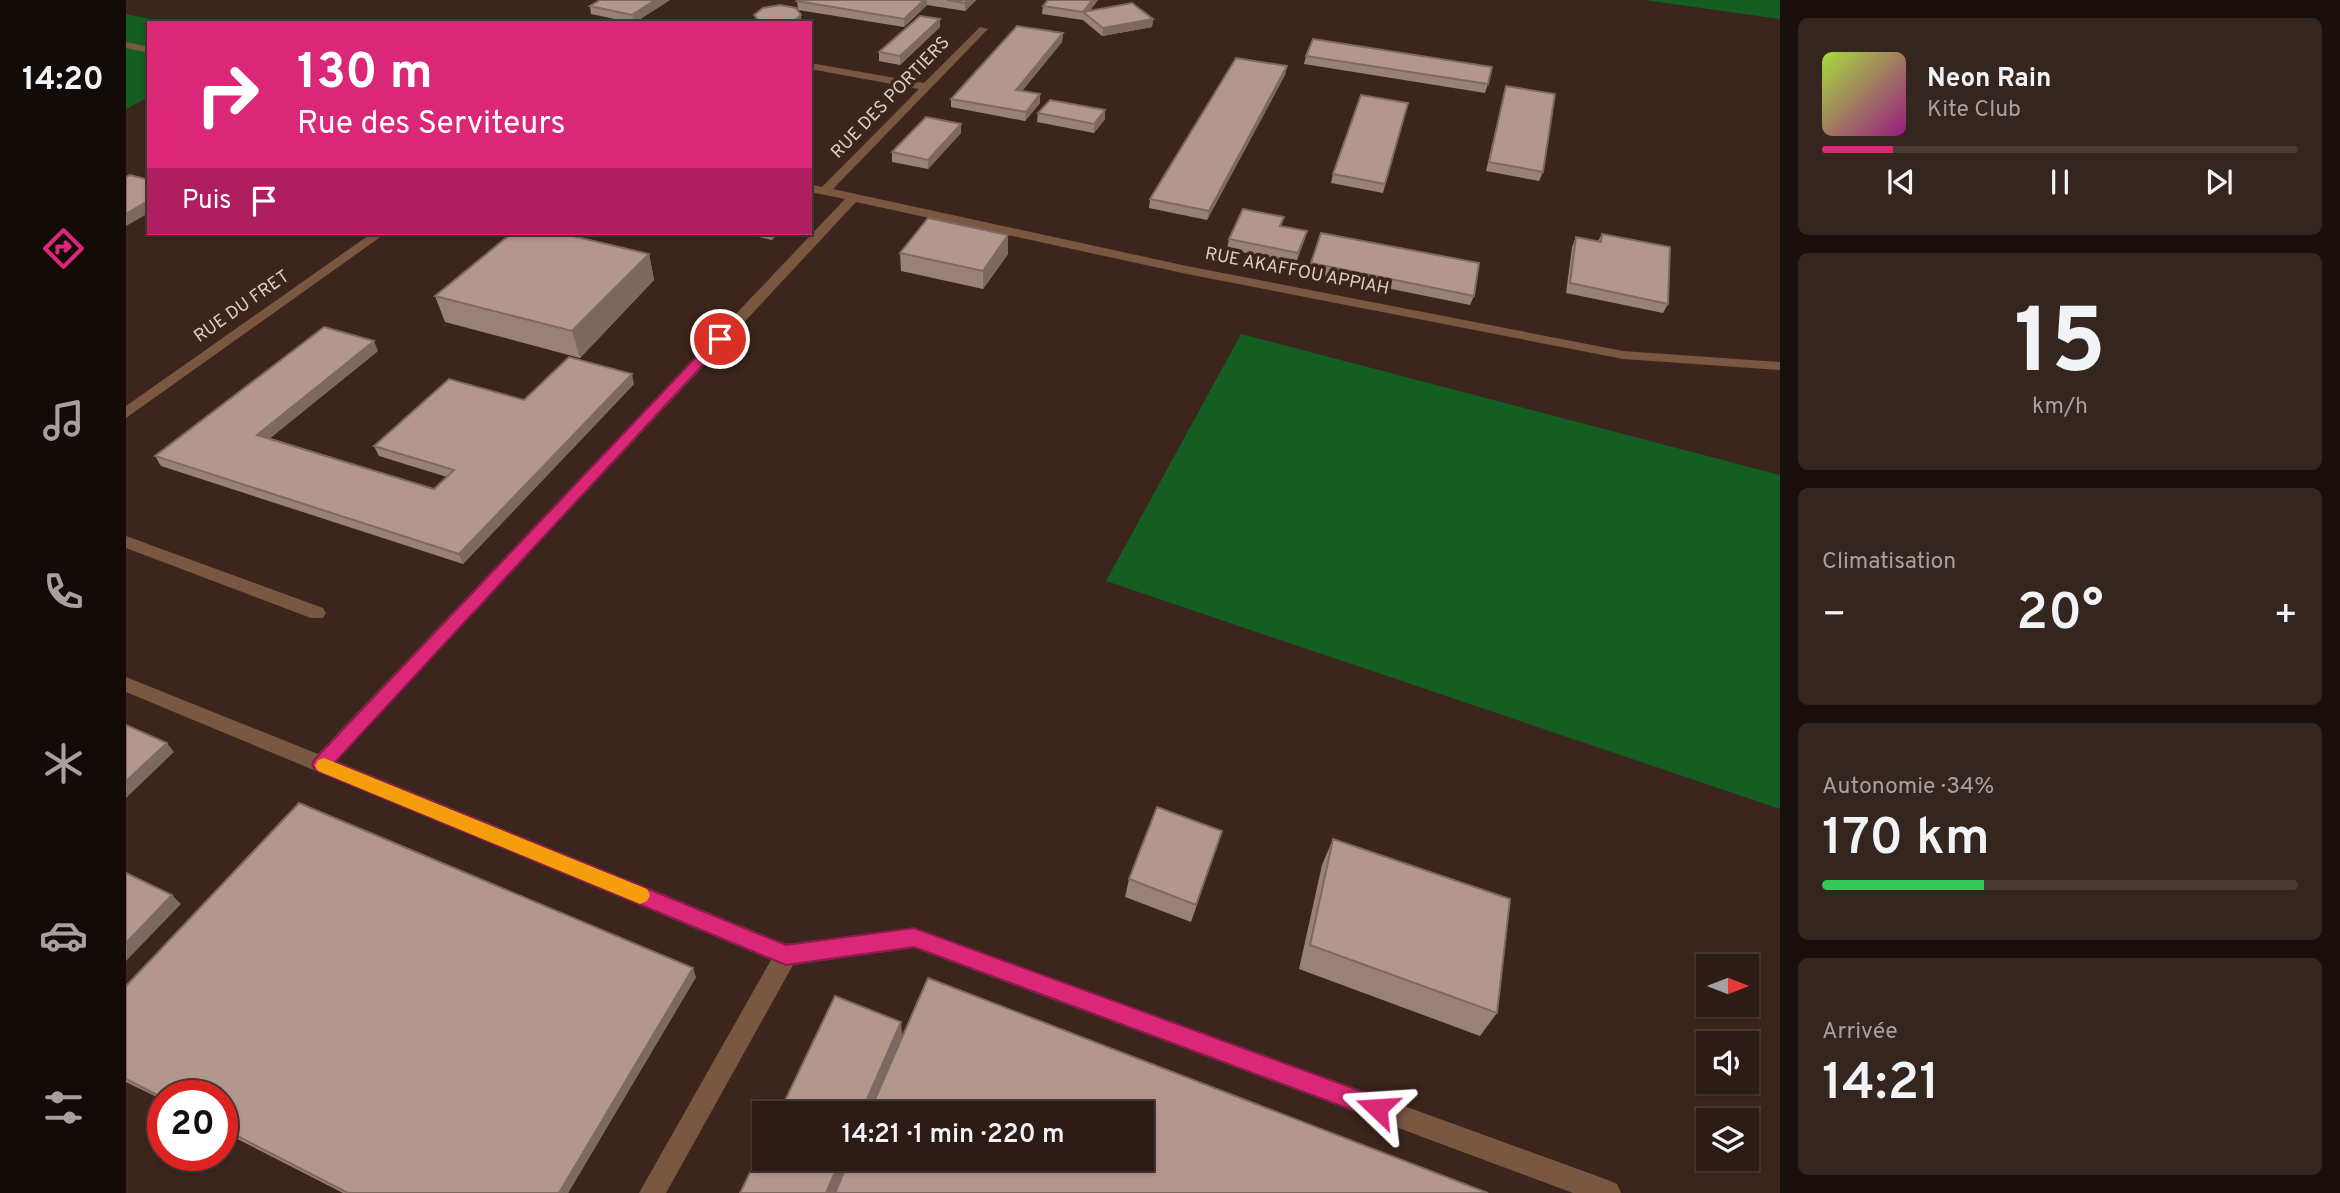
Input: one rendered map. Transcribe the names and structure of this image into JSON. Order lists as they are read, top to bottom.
{
  "streets": {
    "lane": ["RUE DES PORTIERS", "RUE AKAFFOU APPIAH", "RUE DU FRET"]
  },
  "crossings": [
    ["RUE DES PORTIERS", "RUE AKAFFOU APPIAH"]
  ],
  "north": "right",
  "page": {
    "tabs": "14:20",
    "turn": ["130 m", "Rue des Serviteurs"],
    "song": ["Neon Rain", "Kite Club"],
    "then": "Puis",
    "tile": [
      ["15", "km/h"],
      "Climatisation",
      ["Autonomie · 34%", "170 km"],
      ["Arrivée", "14:21"]
    ],
    "heat": ["−", "20°", "+"],
    "limit": "20",
    "trip": "14:21 · 1 min · 220 m"
  }
}
